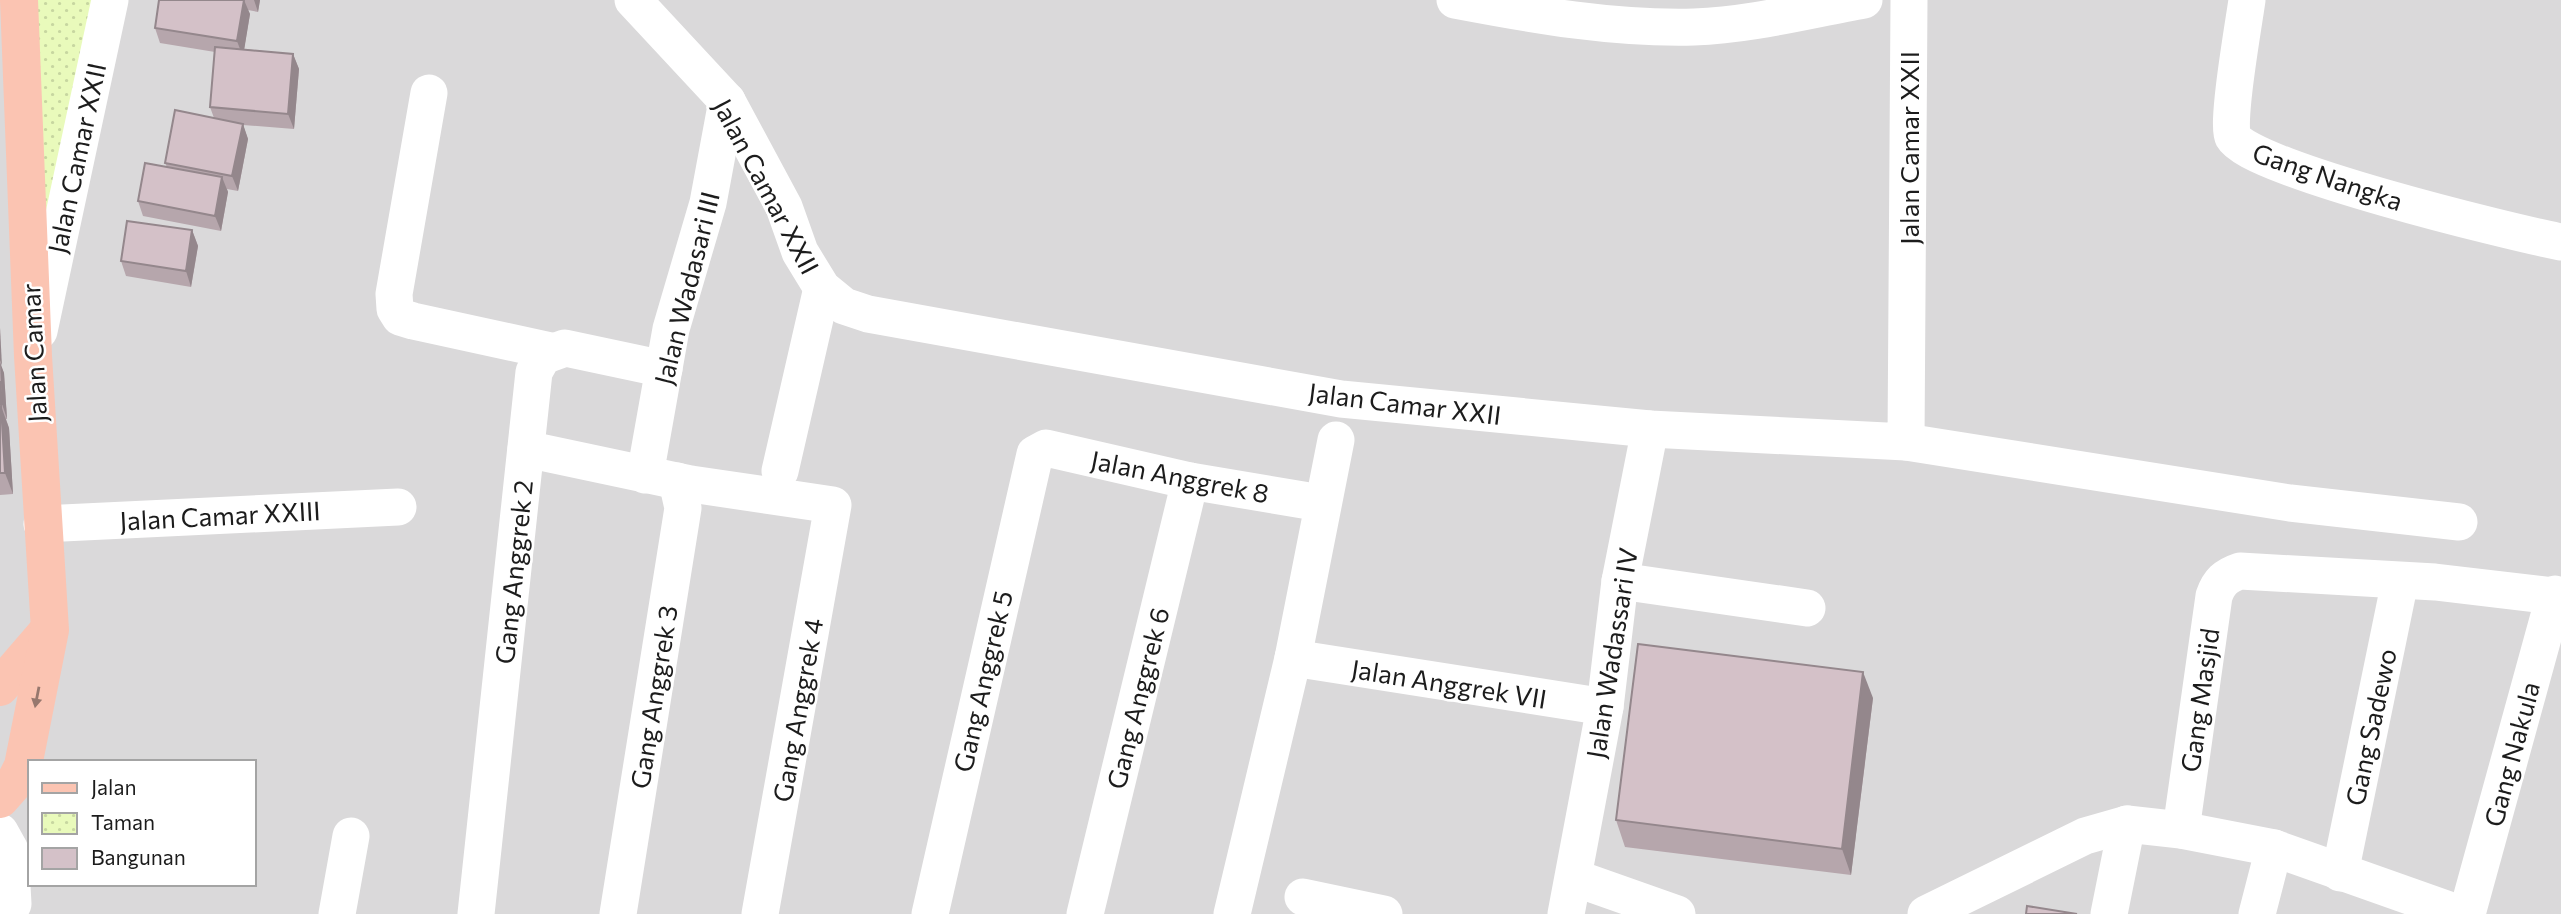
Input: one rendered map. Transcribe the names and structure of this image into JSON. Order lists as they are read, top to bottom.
{
  "streets": {
    "street": [
      "Jalan Camar XXII",
      "Gang Nangka",
      "Jalan Wadasari III",
      "Jalan Camar",
      "Jalan Anggrek 8",
      "Jalan Camar XXIII",
      "Gang Anggrek 2",
      "Jalan Wadassari IV",
      "Gang Anggrek 5",
      "Jalan Anggrek VII",
      "Gang Anggrek 3",
      "Gang Anggrek 6",
      "Gang Masjid",
      "Gang Anggrek 4",
      "Gang Sadewo",
      "Gang Nakula"
    ]
  },
  "crossings": [
    ["Jalan Camar XXII", "Jalan Wadasari III"],
    ["Jalan Camar XXII", "Jalan Camar"],
    ["Jalan Camar XXII", "Jalan Wadassari IV"],
    ["Jalan Wadasari III", "Gang Anggrek 3"],
    ["Jalan Wadasari III", "Gang Anggrek 4"],
    ["Jalan Camar", "Jalan Camar XXIII"],
    ["Jalan Anggrek 8", "Gang Anggrek 5"],
    ["Jalan Anggrek 8", "Gang Anggrek 6"],
    ["Jalan Wadassari IV", "Jalan Anggrek VII"],
    ["Gang Anggrek 3", "Gang Anggrek 4"],
    ["Gang Masjid", "Gang Sadewo"]
  ],
  "legend": ["Jalan", "Taman", "Bangunan"]
}
